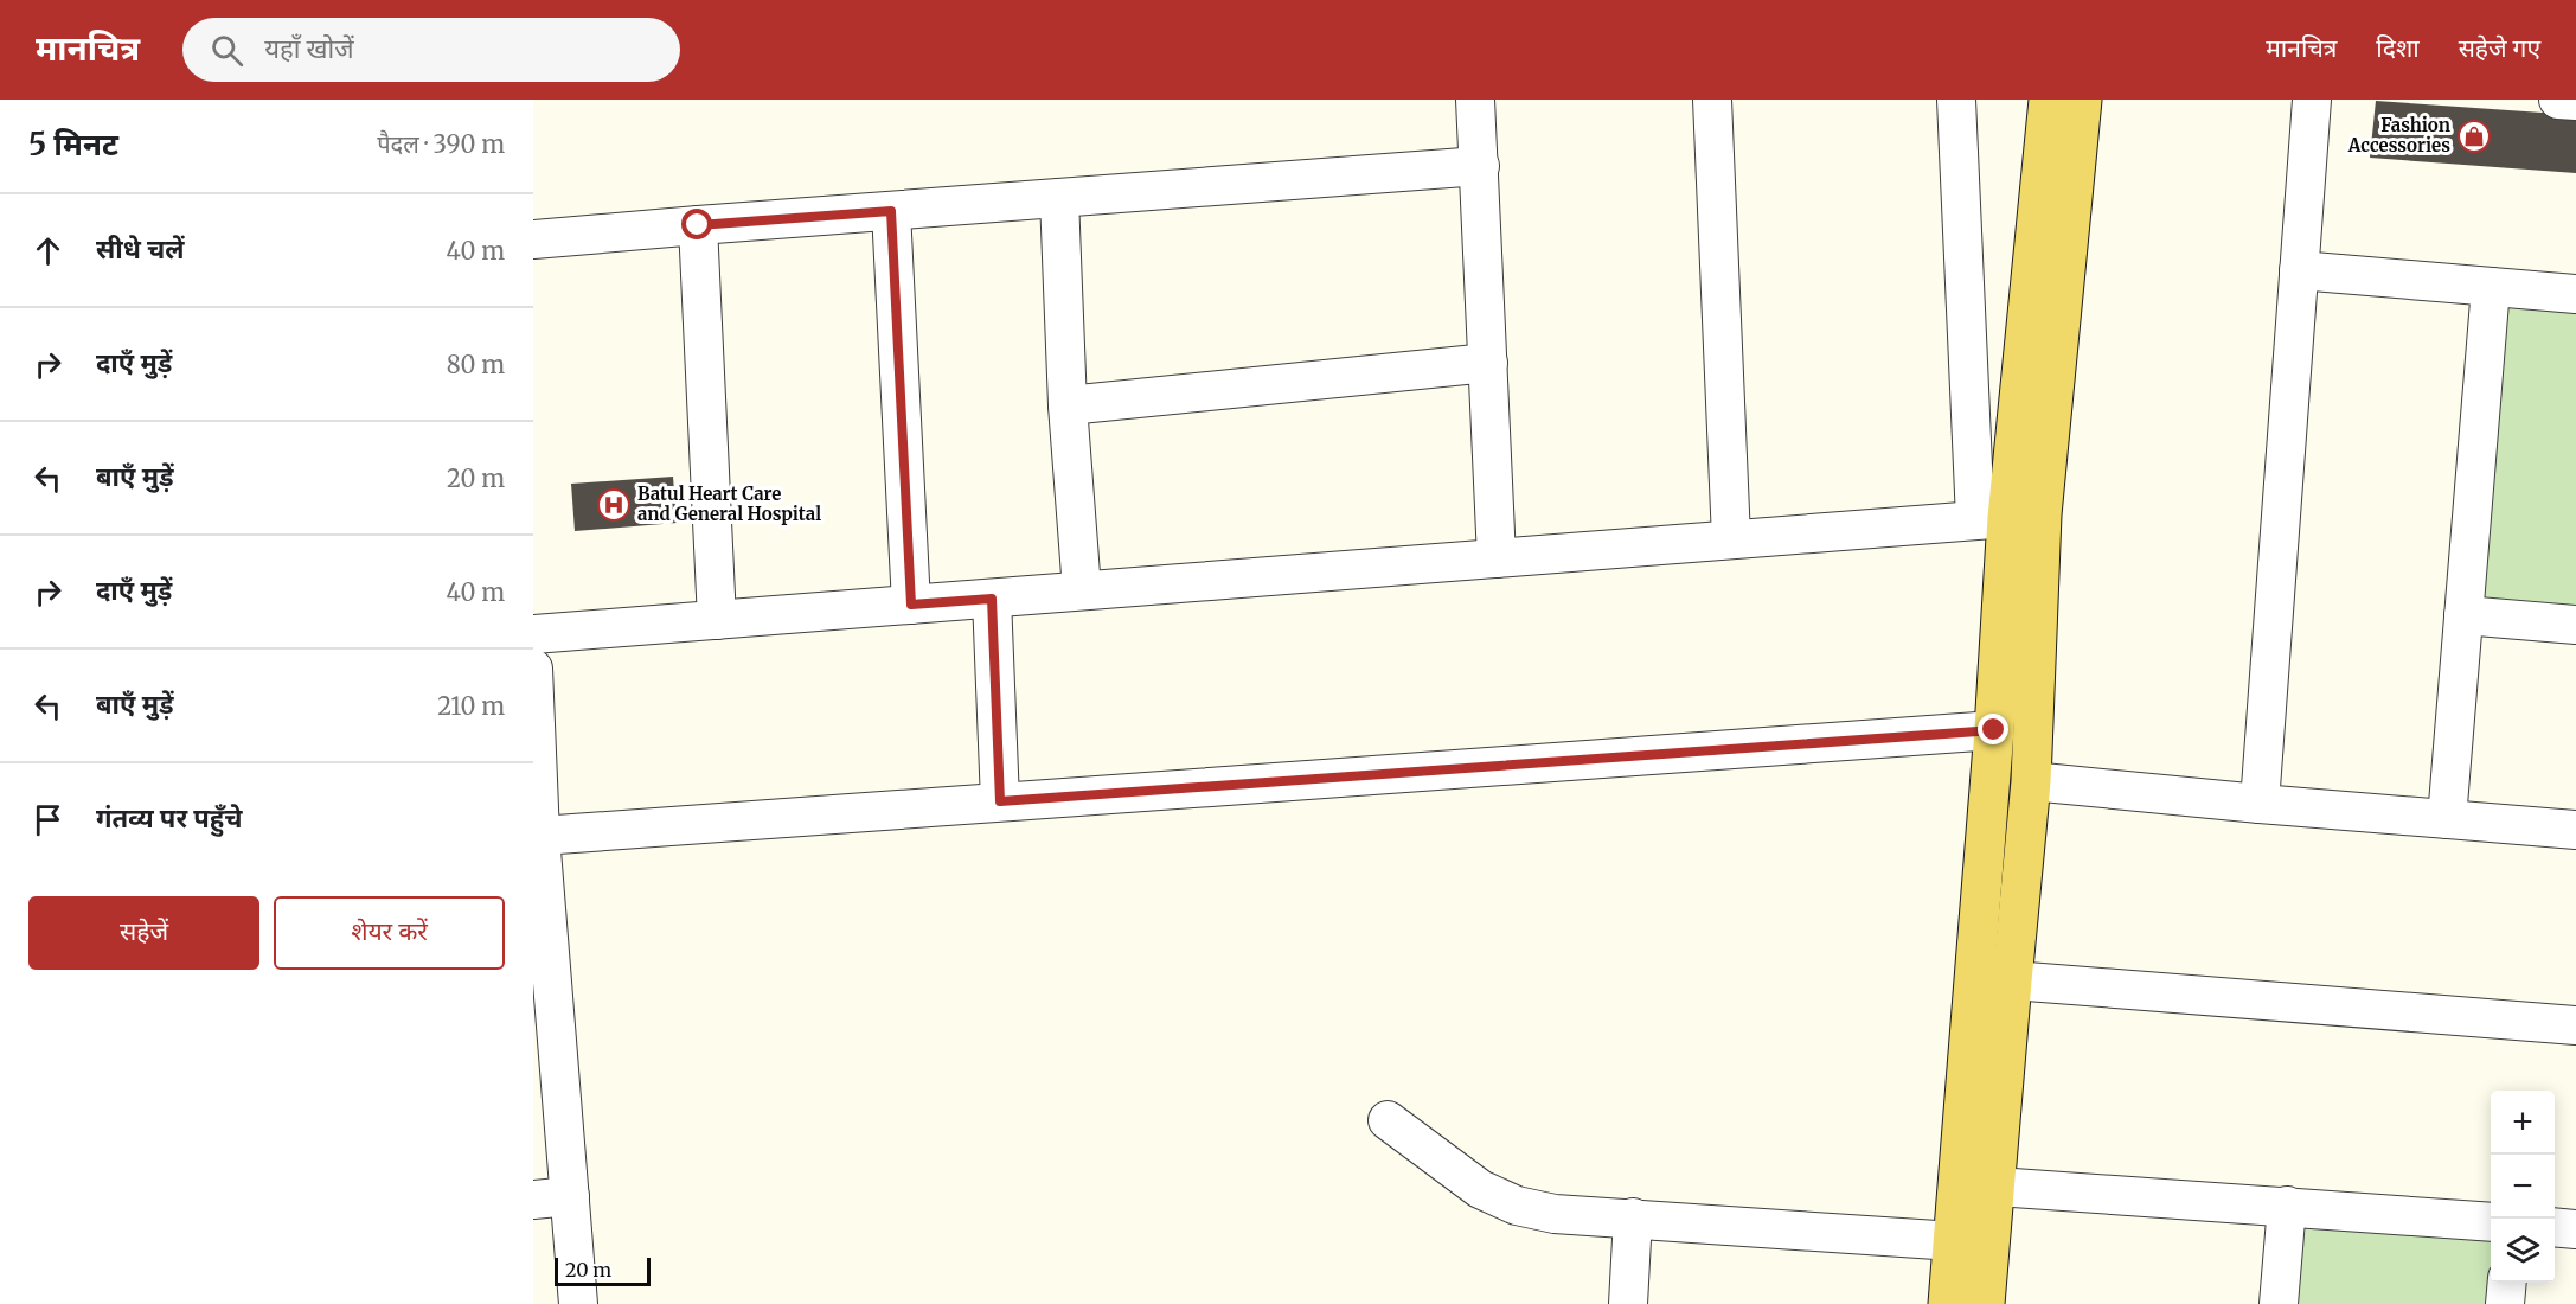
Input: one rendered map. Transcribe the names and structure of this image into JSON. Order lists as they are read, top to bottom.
{
  "places": {
    "shop": ["Fashion Accessories"],
    "hospital": ["Batul Heart Care and General Hospital"]
  },
  "scale_bar": "20 m",
  "page": {
    "header": "मानचित्र",
    "search": "यहाँ खोजें",
    "nav": ["मानचित्र", "दिशा", "सहेजे गए"],
    "heading": ["5 मिनट", "पैदल · 390 m"],
    "list": [
      ["सीधे चलें", "40 m"],
      ["दाएँ मुड़ें", "80 m"],
      ["बाएँ मुड़ें", "20 m"],
      ["दाएँ मुड़ें", "40 m"],
      ["बाएँ मुड़ें", "210 m"],
      "गंतव्य पर पहुँचे"
    ],
    "buttons": ["सहेजें", "शेयर करें"],
    "map_buttons": ["+", "−"],
    "scale": "20 m"
  }
}
